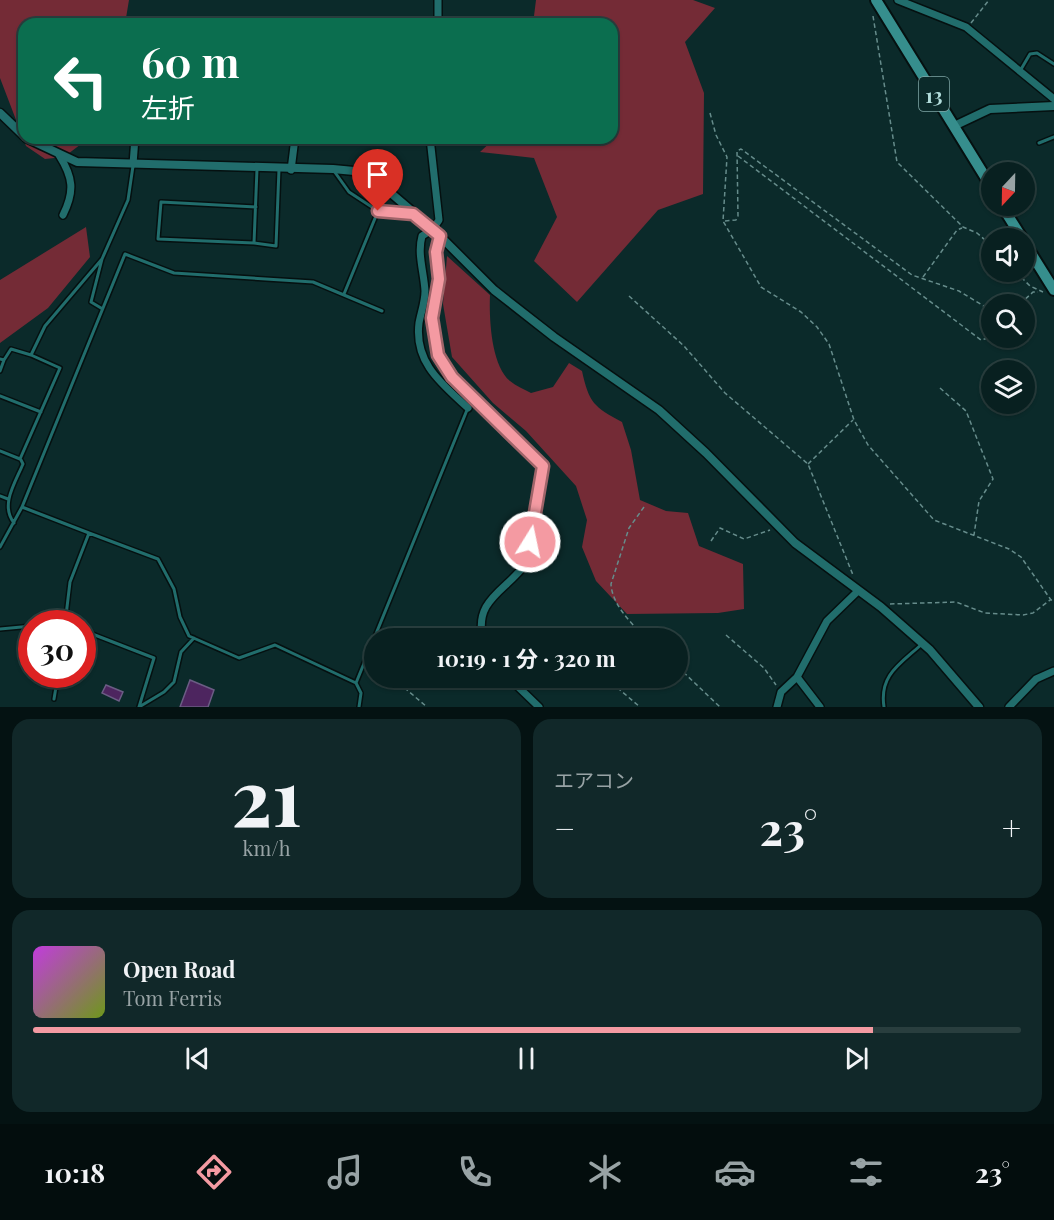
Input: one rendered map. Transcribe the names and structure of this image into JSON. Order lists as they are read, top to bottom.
{
  "streets": {
    "main road": ["13"]
  },
  "north": "bottom",
  "page": {
    "turn": ["60 m", "左折"],
    "limit": "30",
    "trip": "10:19 · 1 分 · 320 m",
    "tile": [
      ["21", "km/h"],
      "エアコン"
    ],
    "heat": ["−", "23°", "+"],
    "song": ["Open Road", "Tom Ferris"],
    "tabs": ["10:18", "23°"]
  }
}
